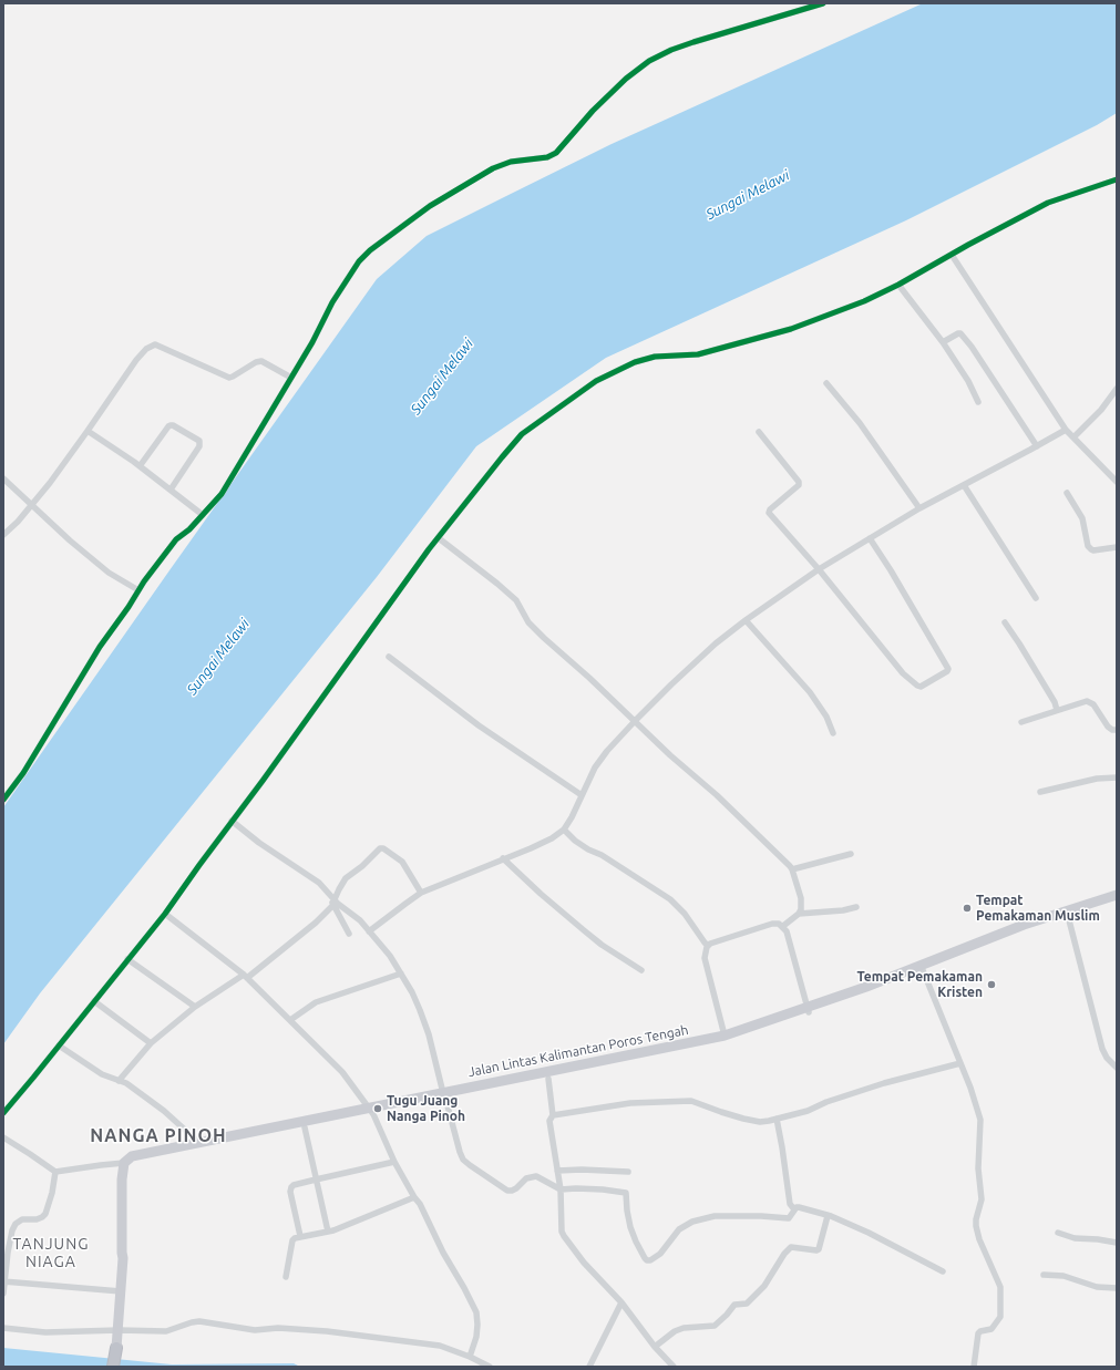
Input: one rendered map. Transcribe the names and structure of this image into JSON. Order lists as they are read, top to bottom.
{
  "streets": {
    "main road": ["Jalan Lintas Kalimantan Poros Tengah"]
  },
  "districts": ["NANGA PINOH", "TANJUNG NIAGA"],
  "water": ["Sungai Melawi"],
  "places": ["Tempat Pemakaman Muslim", "Tempat Pemakaman Kristen", "Tugu Juang Nanga Pinoh"]
}
